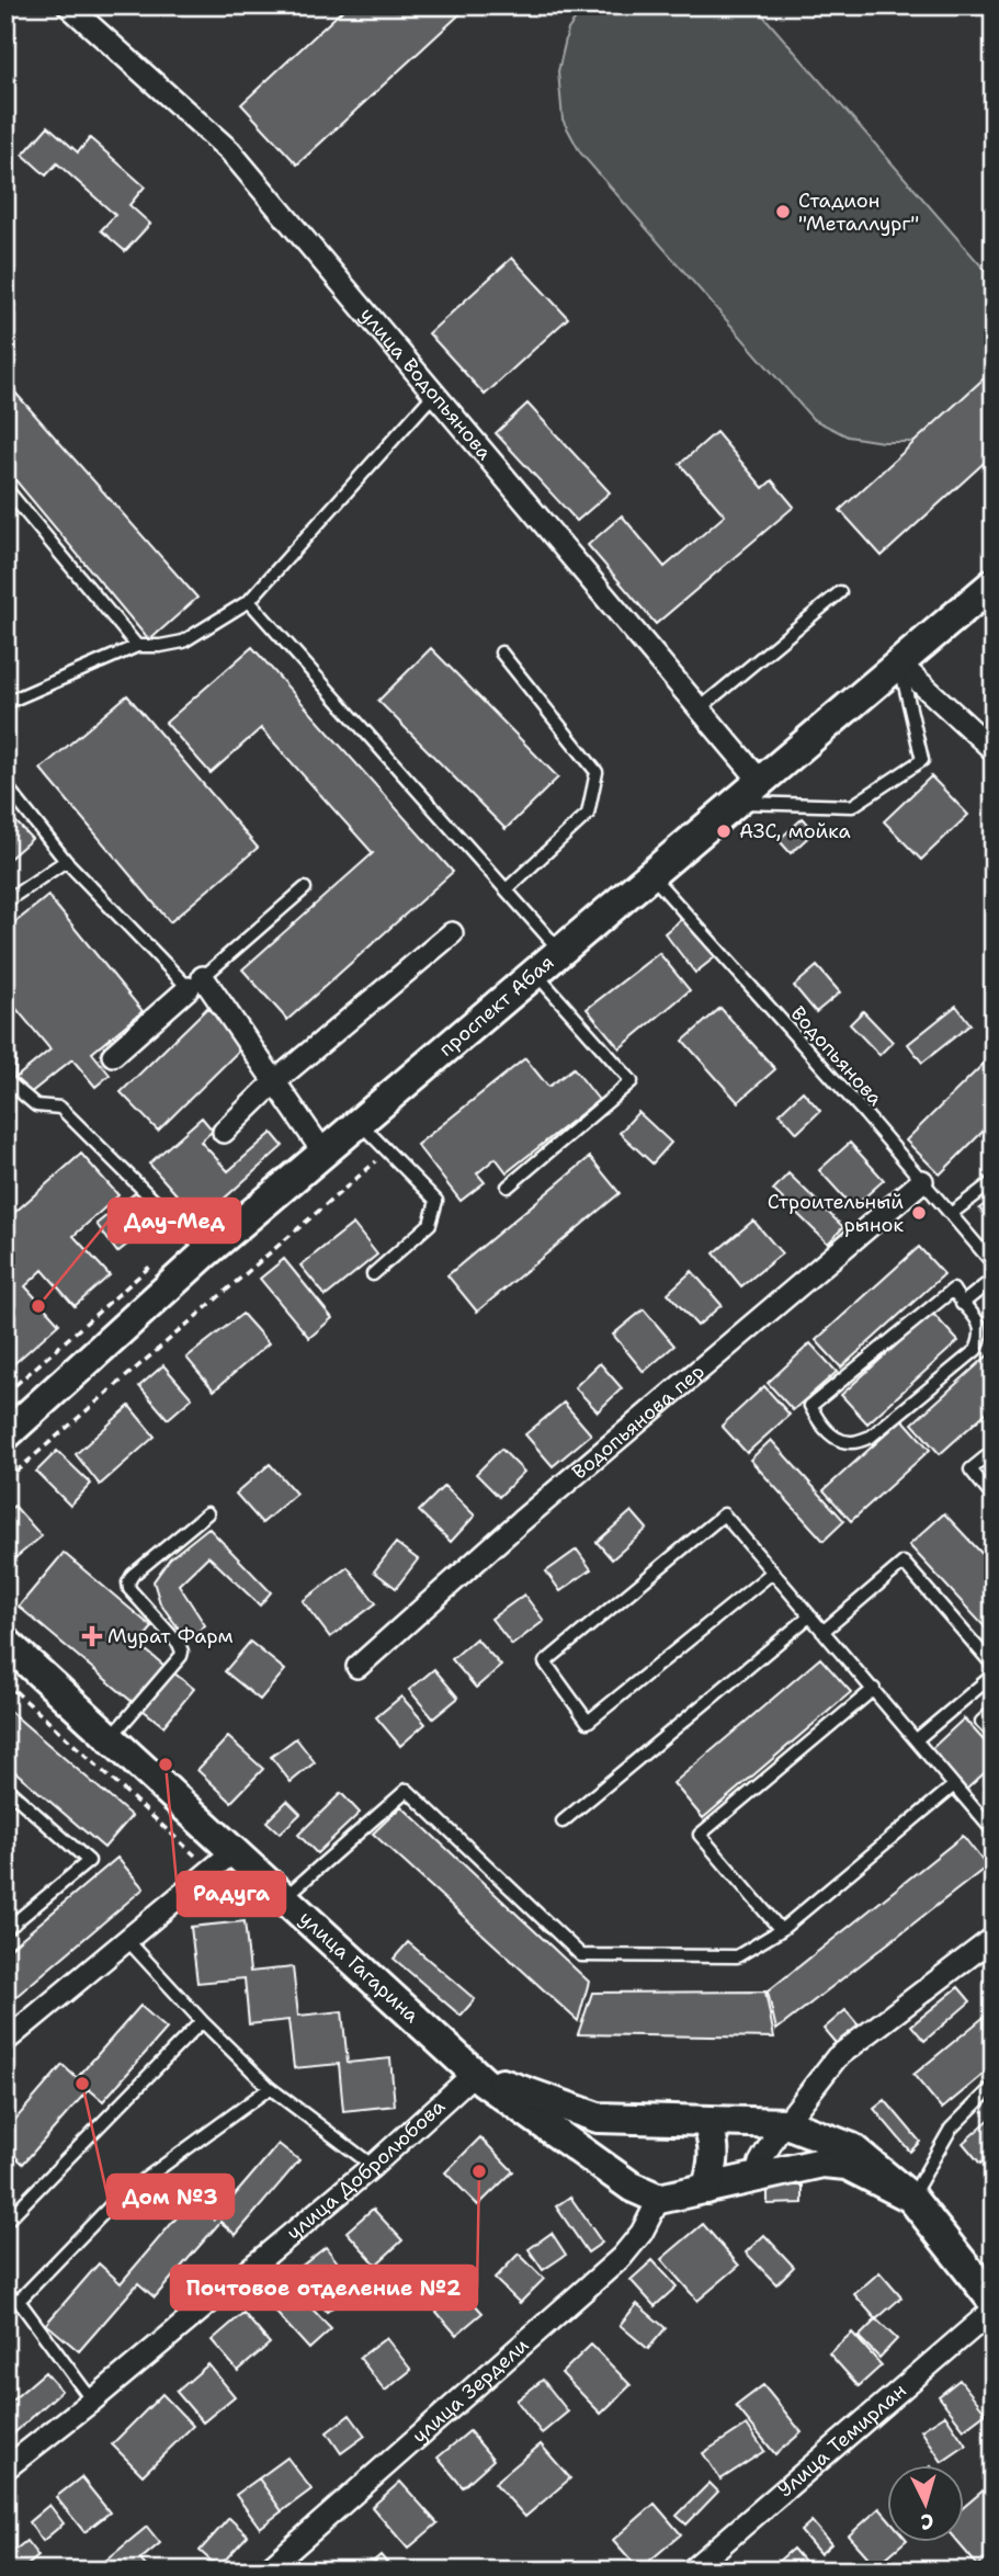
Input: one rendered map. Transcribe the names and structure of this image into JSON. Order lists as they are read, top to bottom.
{
  "streets": {
    "main road": ["проспект Абая", "улица Гагарина"],
    "street": [
      "улица Водопьянова",
      "Водопьянова пер",
      "улица Добролюбова",
      "улица Зердели",
      "Улица Темирлан"
    ],
    "lane": ["Водопьянова"]
  },
  "crossings": [
    ["улица Водопьянова", "проспект Абая"],
    ["проспект Абая", "Водопьянова"],
    ["Водопьянова", "Водопьянова пер"],
    ["улица Гагарина", "улица Добролюбова"],
    ["улица Гагарина", "улица Зердели"]
  ],
  "places": {
    "other": [
      "Стадион \"Металлург\"",
      "АЗС, мойка",
      "Строительный рынок",
      "Дау-Мед",
      "Радуга",
      "Дом №3",
      "Почтовое отделение №2"
    ],
    "health": ["Мурат Фарм"]
  },
  "north": "bottom"
}
